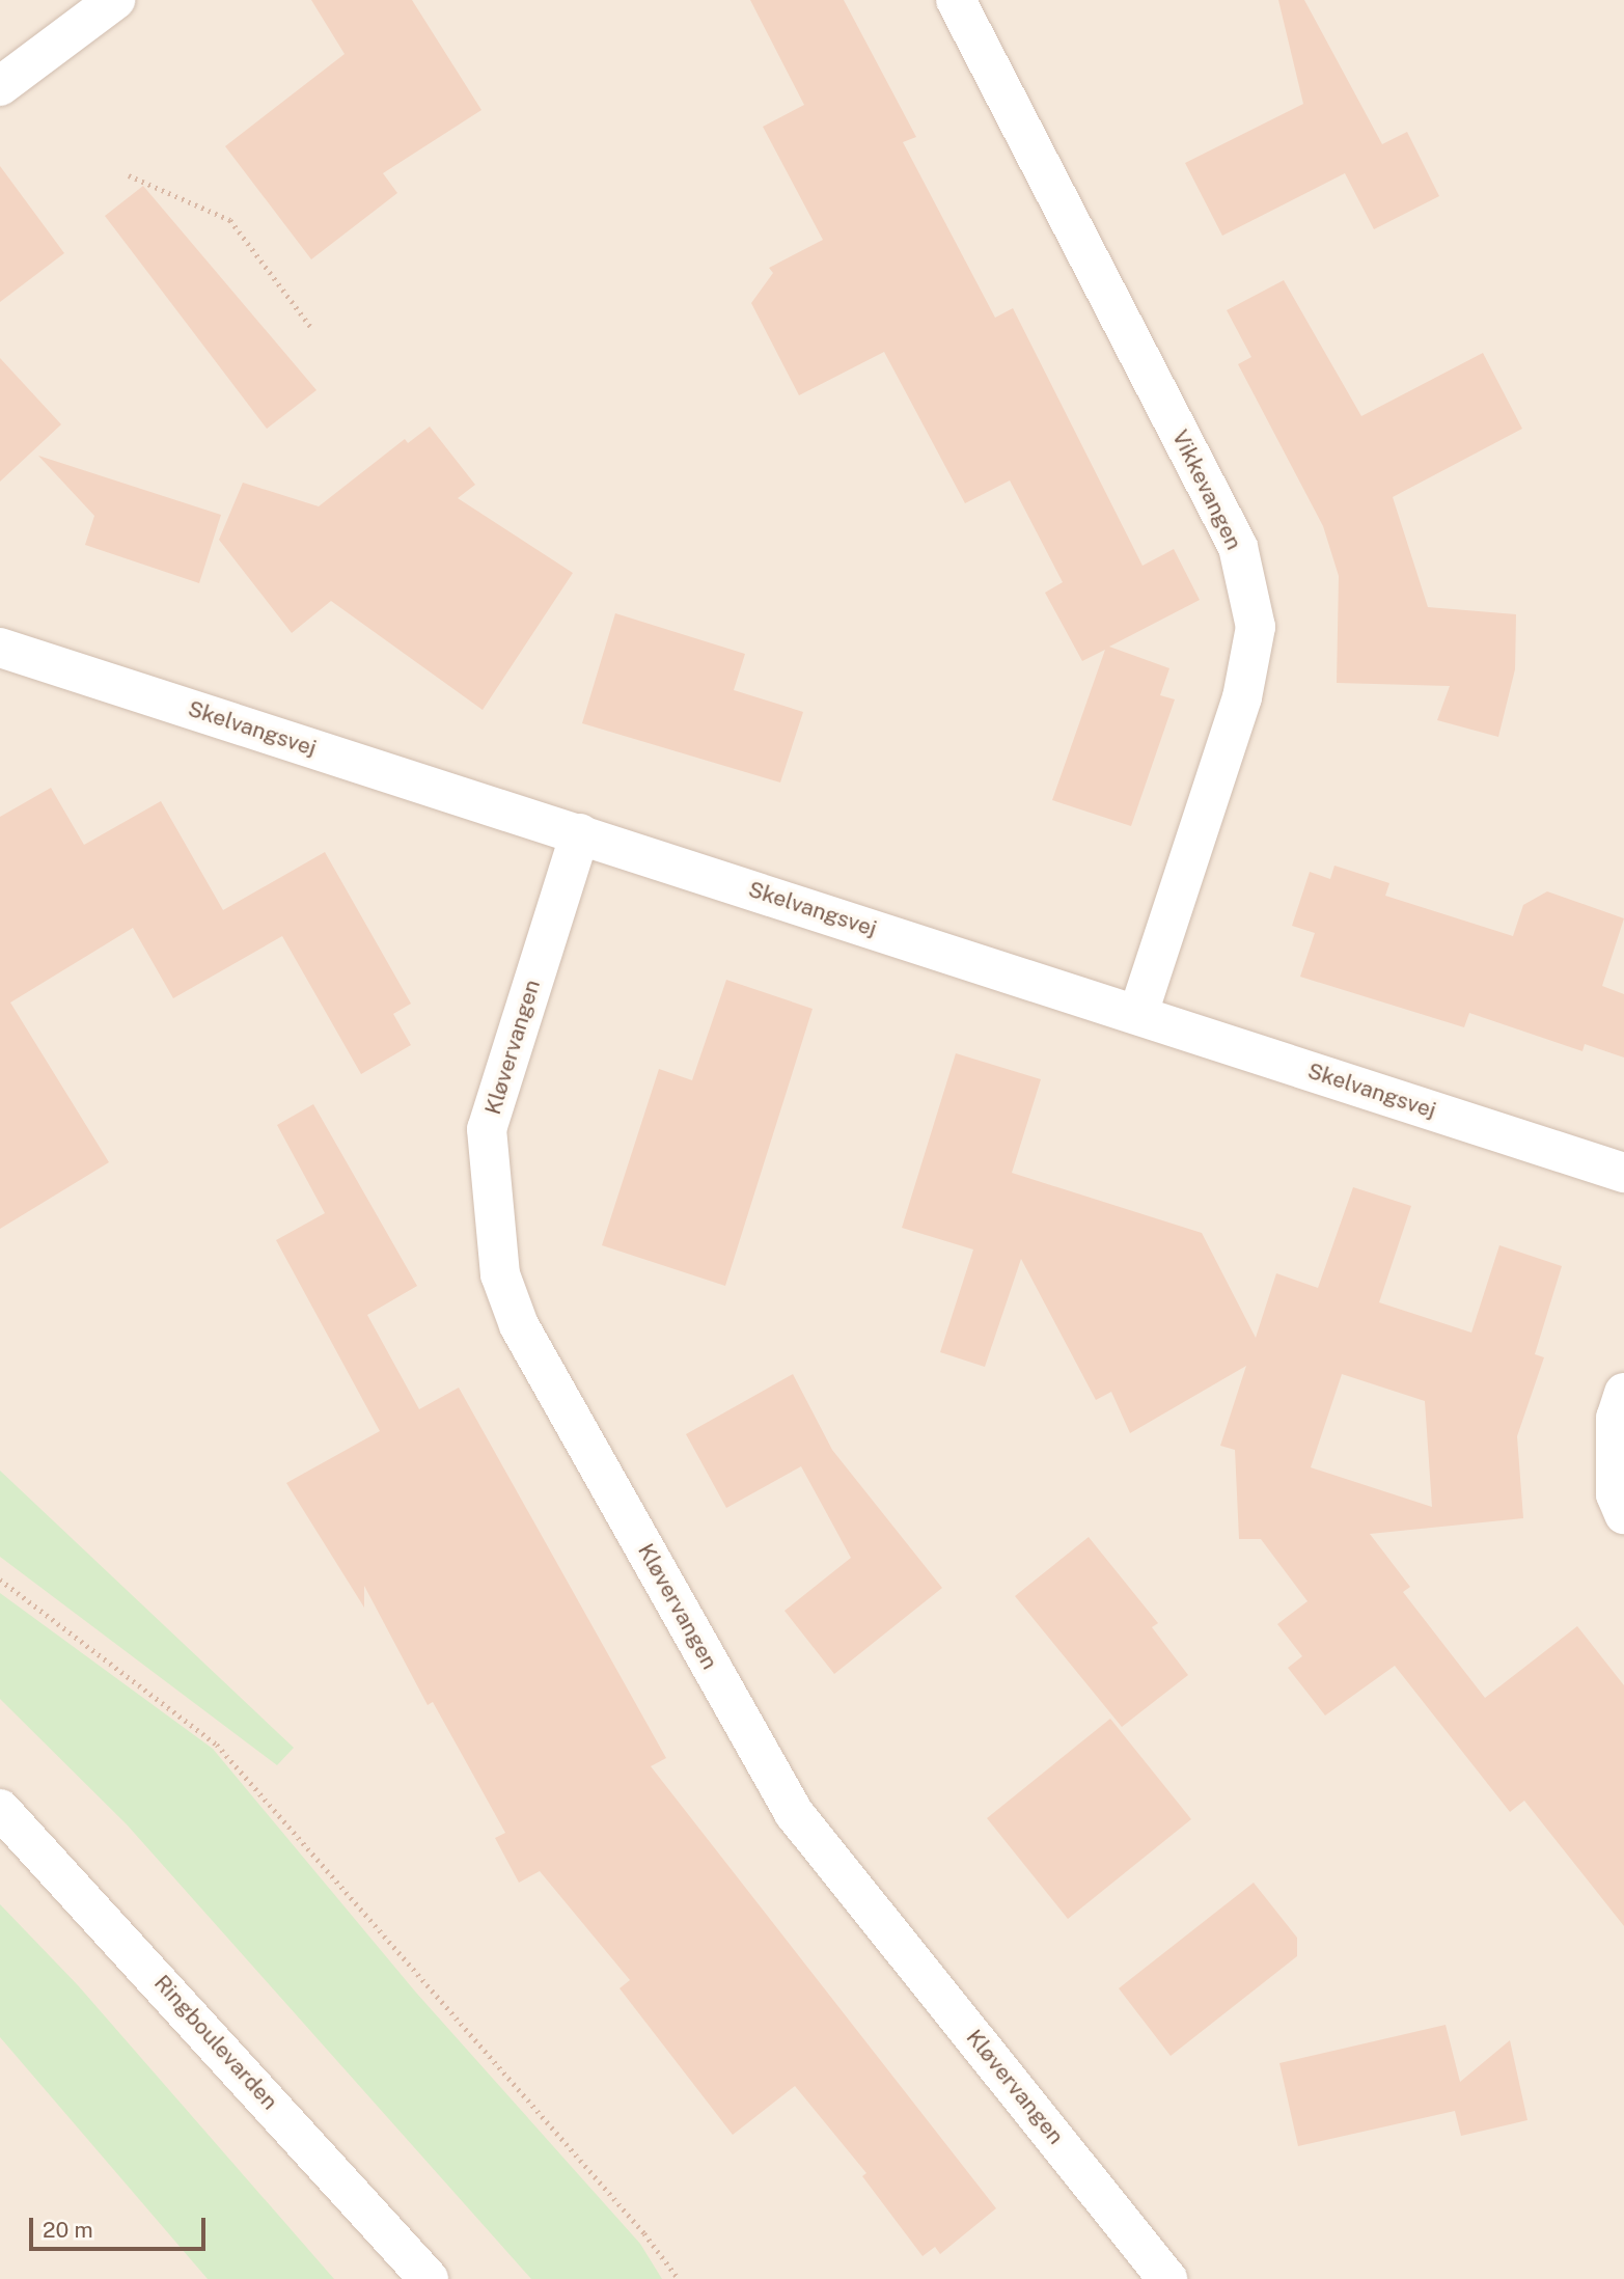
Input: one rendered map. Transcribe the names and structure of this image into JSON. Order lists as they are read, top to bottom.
{
  "streets": {
    "street": [
      "Vikkevangen",
      "Skelvangsvej",
      "Kløvervangen",
      "Ringboulevarden"
    ]
  },
  "crossings": [
    ["Vikkevangen", "Skelvangsvej"],
    ["Skelvangsvej", "Kløvervangen"]
  ],
  "scale_bar": "20 m"
}
